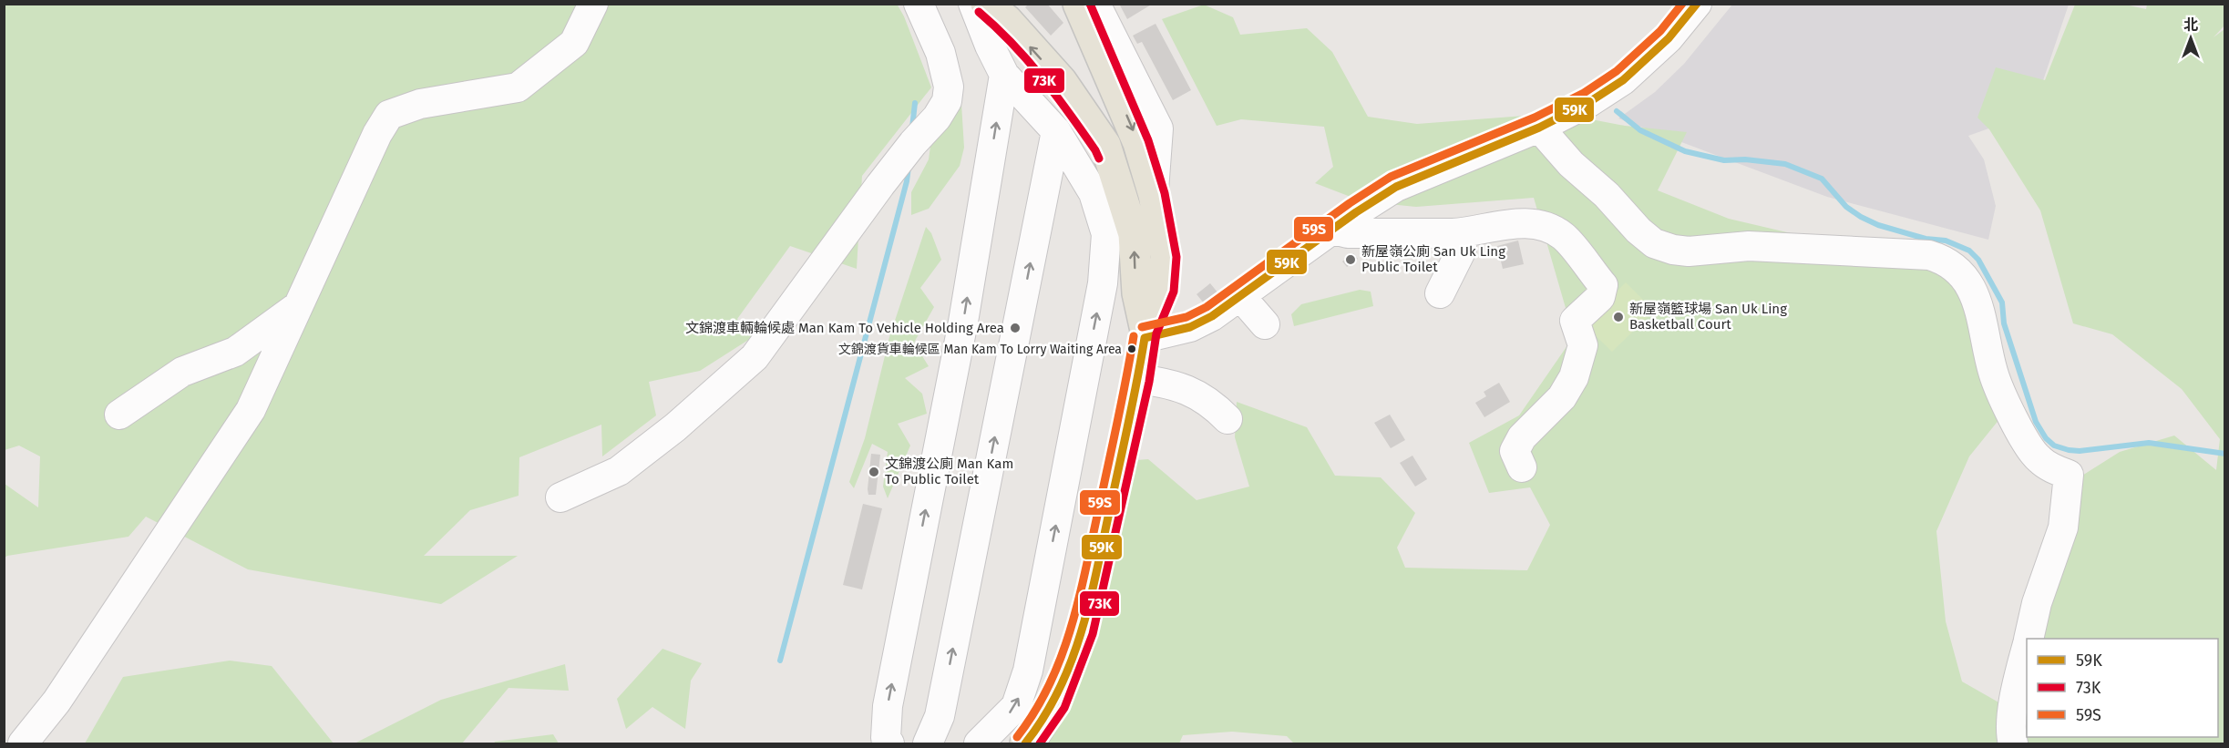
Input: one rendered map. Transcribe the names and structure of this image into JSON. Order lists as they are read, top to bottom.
{
  "places": [
    "新屋嶺公廁 San Uk Ling Public Toilet",
    "新屋嶺籃球場 San Uk Ling Basketball Court",
    "文錦渡車輛輪候處 Man Kam To Vehicle Holding Area",
    "文錦渡貨車輪候區 Man Kam To Lorry Waiting Area",
    "文錦渡公廁 Man Kam To Public Toilet"
  ],
  "lines": ["transit line 59K", "transit line 73K", "transit line 59S"],
  "legend": ["59K", "73K", "59S"],
  "north": "top"
}
